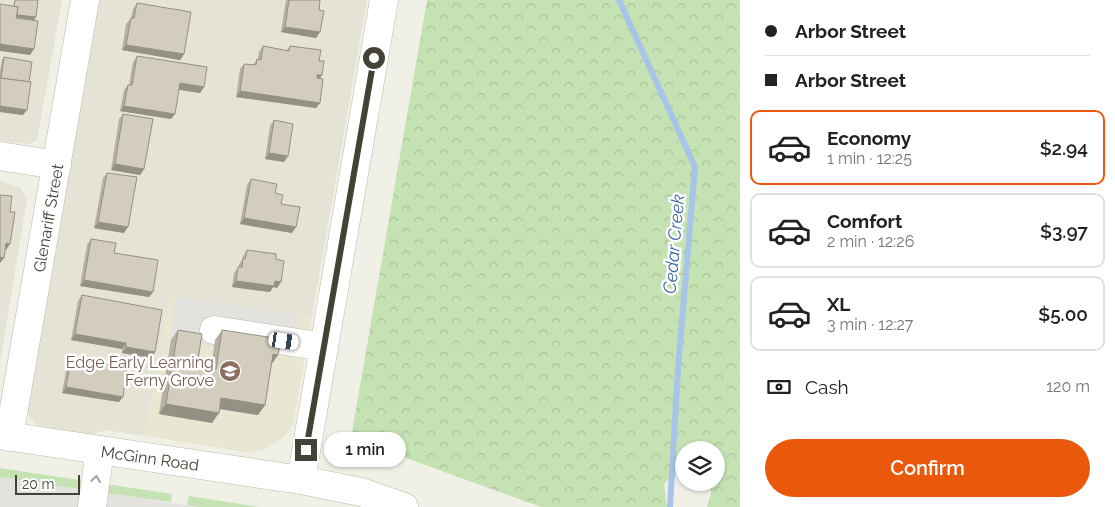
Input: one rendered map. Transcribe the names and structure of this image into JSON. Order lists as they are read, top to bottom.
{
  "streets": {
    "street": ["Glenariff Street", "McGinn Road"]
  },
  "crossings": [
    ["Glenariff Street", "McGinn Road"]
  ],
  "water": ["Cedar Creek"],
  "places": {
    "school or university": ["Edge Early Learning Ferny Grove"]
  },
  "scale_bar": "20 m",
  "page": {
    "banner": ["Arbor Street", "Arbor Street"],
    "list": [
      {
        "name": "Economy",
        "note": "1 min · 12:25",
        "value": "$2.94"
      },
      {
        "name": "Comfort",
        "note": "2 min · 12:26",
        "value": "$3.97"
      },
      {
        "name": "XL",
        "note": "3 min · 12:27",
        "value": "$5.00"
      }
    ],
    "pay": ["Cash", "120 m"],
    "buttons": "Confirm",
    "bubble": "1 min",
    "scale": "20 m"
  }
}
